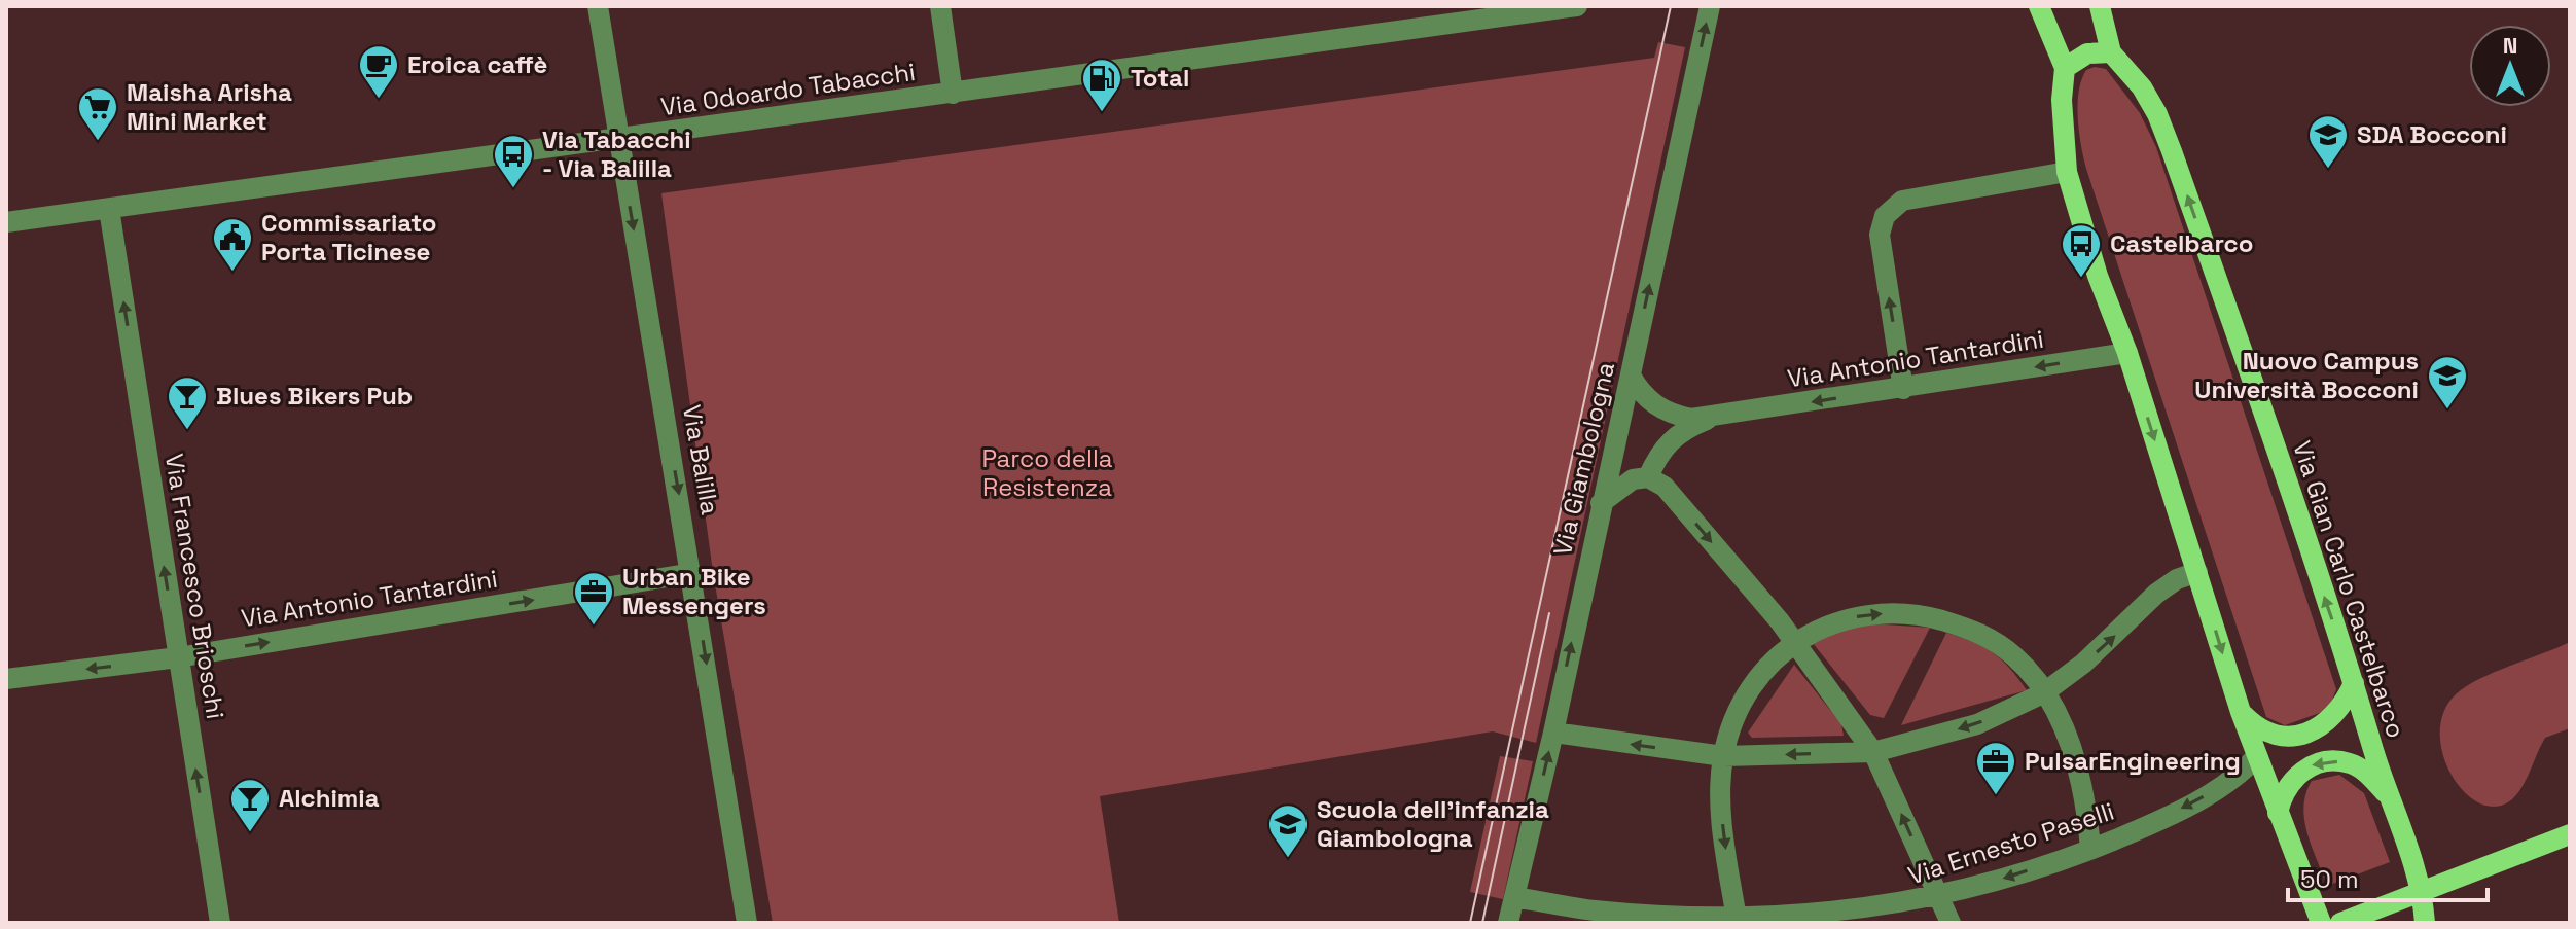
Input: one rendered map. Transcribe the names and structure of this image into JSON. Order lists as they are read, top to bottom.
{
  "streets": {
    "main road": ["Via Gian Carlo Castelbarco"],
    "street": [
      "Via Odoardo Tabacchi",
      "Via Antonio Tantardini",
      "Via Giambologna",
      "Via Balilla",
      "Via Francesco Brioschi",
      "Via Ernesto Paselli"
    ]
  },
  "crossings": [
    ["Via Odoardo Tabacchi", "Via Balilla"],
    ["Via Odoardo Tabacchi", "Via Francesco Brioschi"],
    ["Via Antonio Tantardini", "Via Giambologna"],
    ["Via Antonio Tantardini", "Via Balilla"],
    ["Via Antonio Tantardini", "Via Francesco Brioschi"],
    ["Via Giambologna", "Via Ernesto Paselli"]
  ],
  "one_way": ["Via Giambologna", "Via Balilla", "Via Francesco Brioschi"],
  "parks": ["Parco della Resistenza"],
  "places": {
    "cafe": ["Eroica caffè"],
    "fuel station": ["Total"],
    "supermarket": ["Maisha Arisha Mini Market"],
    "school or university": ["SDA Bocconi", "Nuovo Campus Università Bocconi", "Scuola dell’infanzia Giambologna"],
    "bus stop": ["Via Tabacchi - Via Balilla", "Castelbarco"],
    "public building": ["Commissariato Porta Ticinese"],
    "bar": ["Blues Bikers Pub", "Alchimia"],
    "office": ["Urban Bike Messengers", "PulsarEngineering"]
  },
  "scale_bar": "50 m",
  "north": "top"
}
